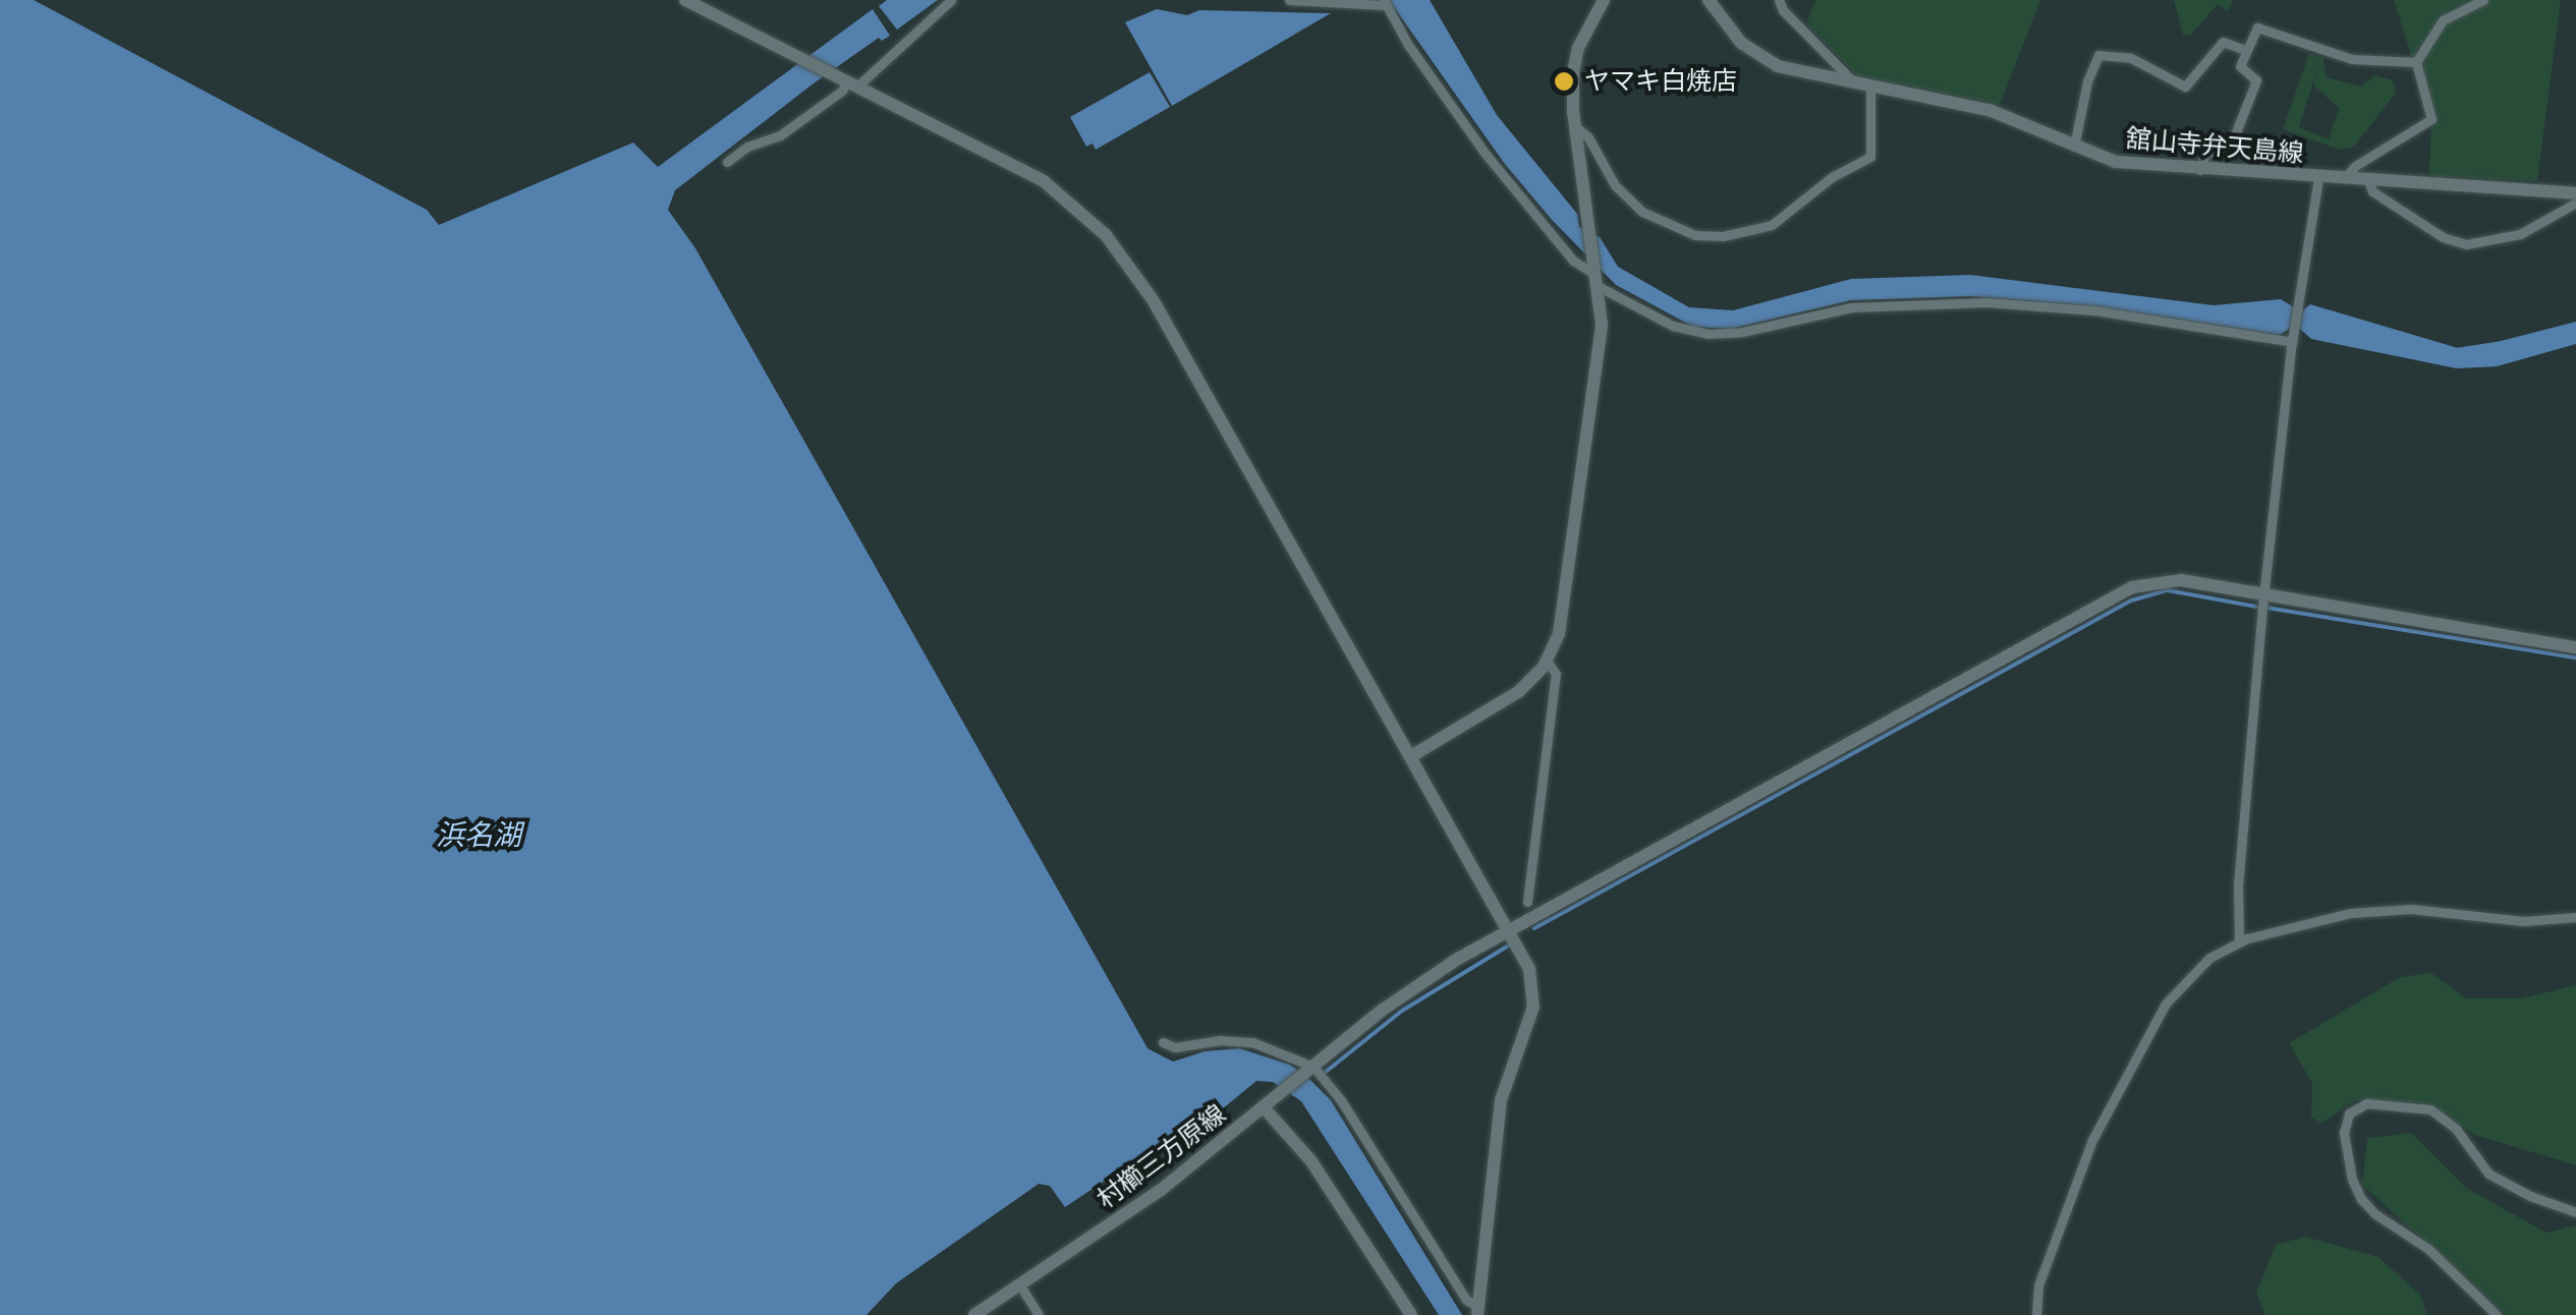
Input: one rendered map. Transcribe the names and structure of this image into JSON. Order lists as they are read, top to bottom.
{
  "streets": {
    "street": ["舘山寺弁天島線", "村櫛三方原線"]
  },
  "water": ["浜名湖"],
  "places": ["ヤマキ白焼店"]
}
